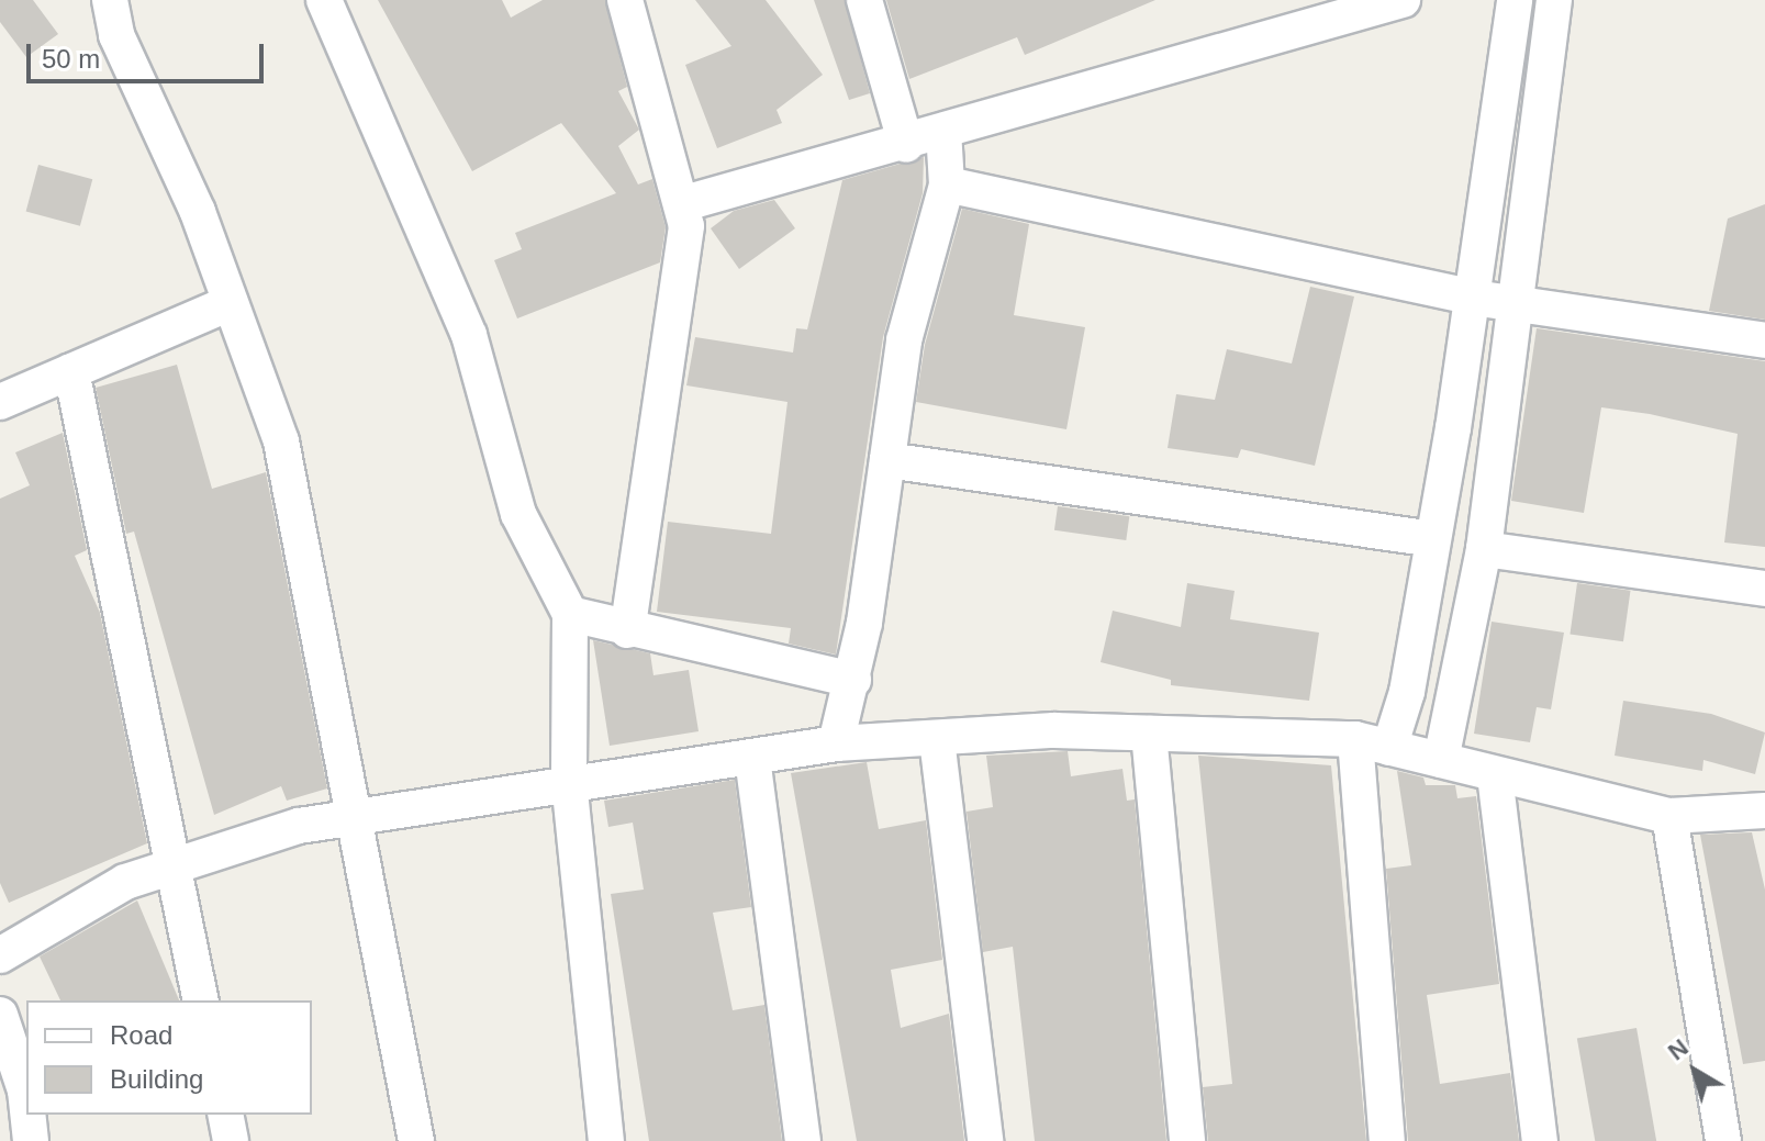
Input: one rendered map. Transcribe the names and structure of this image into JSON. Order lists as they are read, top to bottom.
{
  "legend": ["Road", "Building"],
  "scale_bar": "50 m",
  "north": "top left"
}
